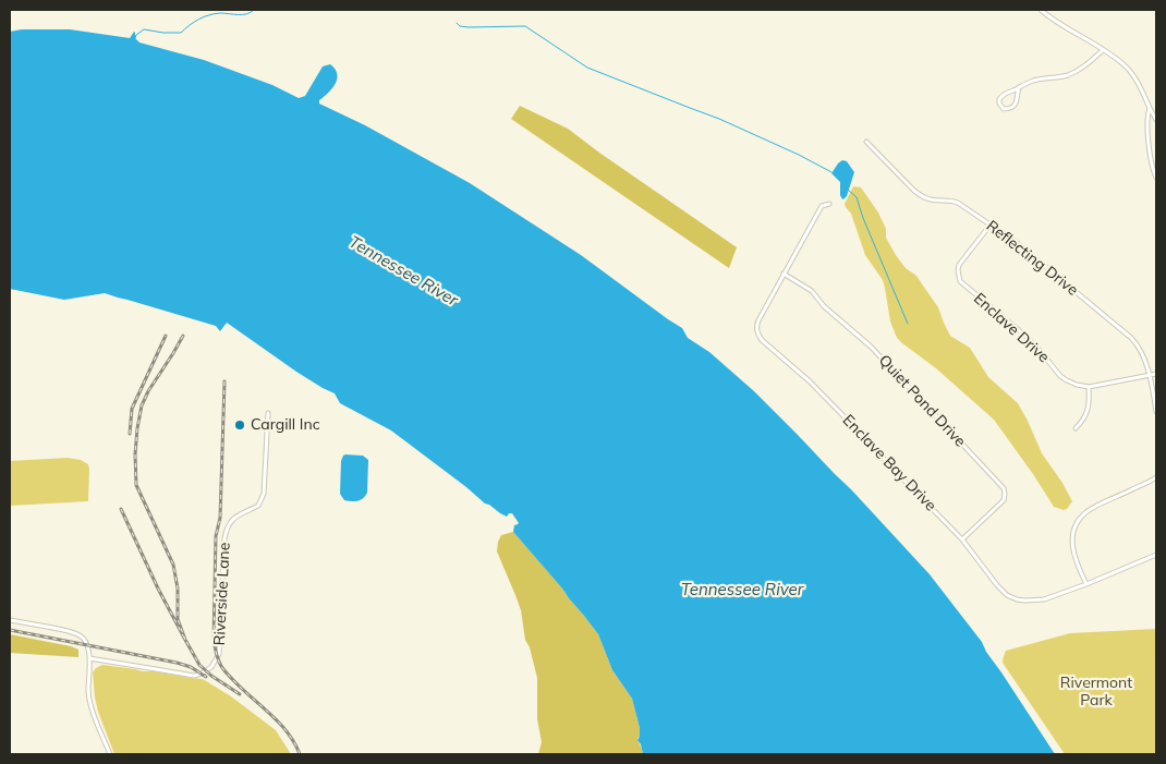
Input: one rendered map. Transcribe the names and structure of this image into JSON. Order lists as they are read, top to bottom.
{
  "streets": {
    "street": [
      "Reflecting Drive",
      "Enclave Drive",
      "Quiet Pond Drive",
      "Enclave Bay Drive",
      "Riverside Lane"
    ]
  },
  "crossings": [
    ["Reflecting Drive", "Enclave Drive"],
    ["Quiet Pond Drive", "Enclave Bay Drive"]
  ],
  "water": ["Tennessee River"],
  "parks": ["Rivermont Park"],
  "places": ["Cargill Inc"]
}
